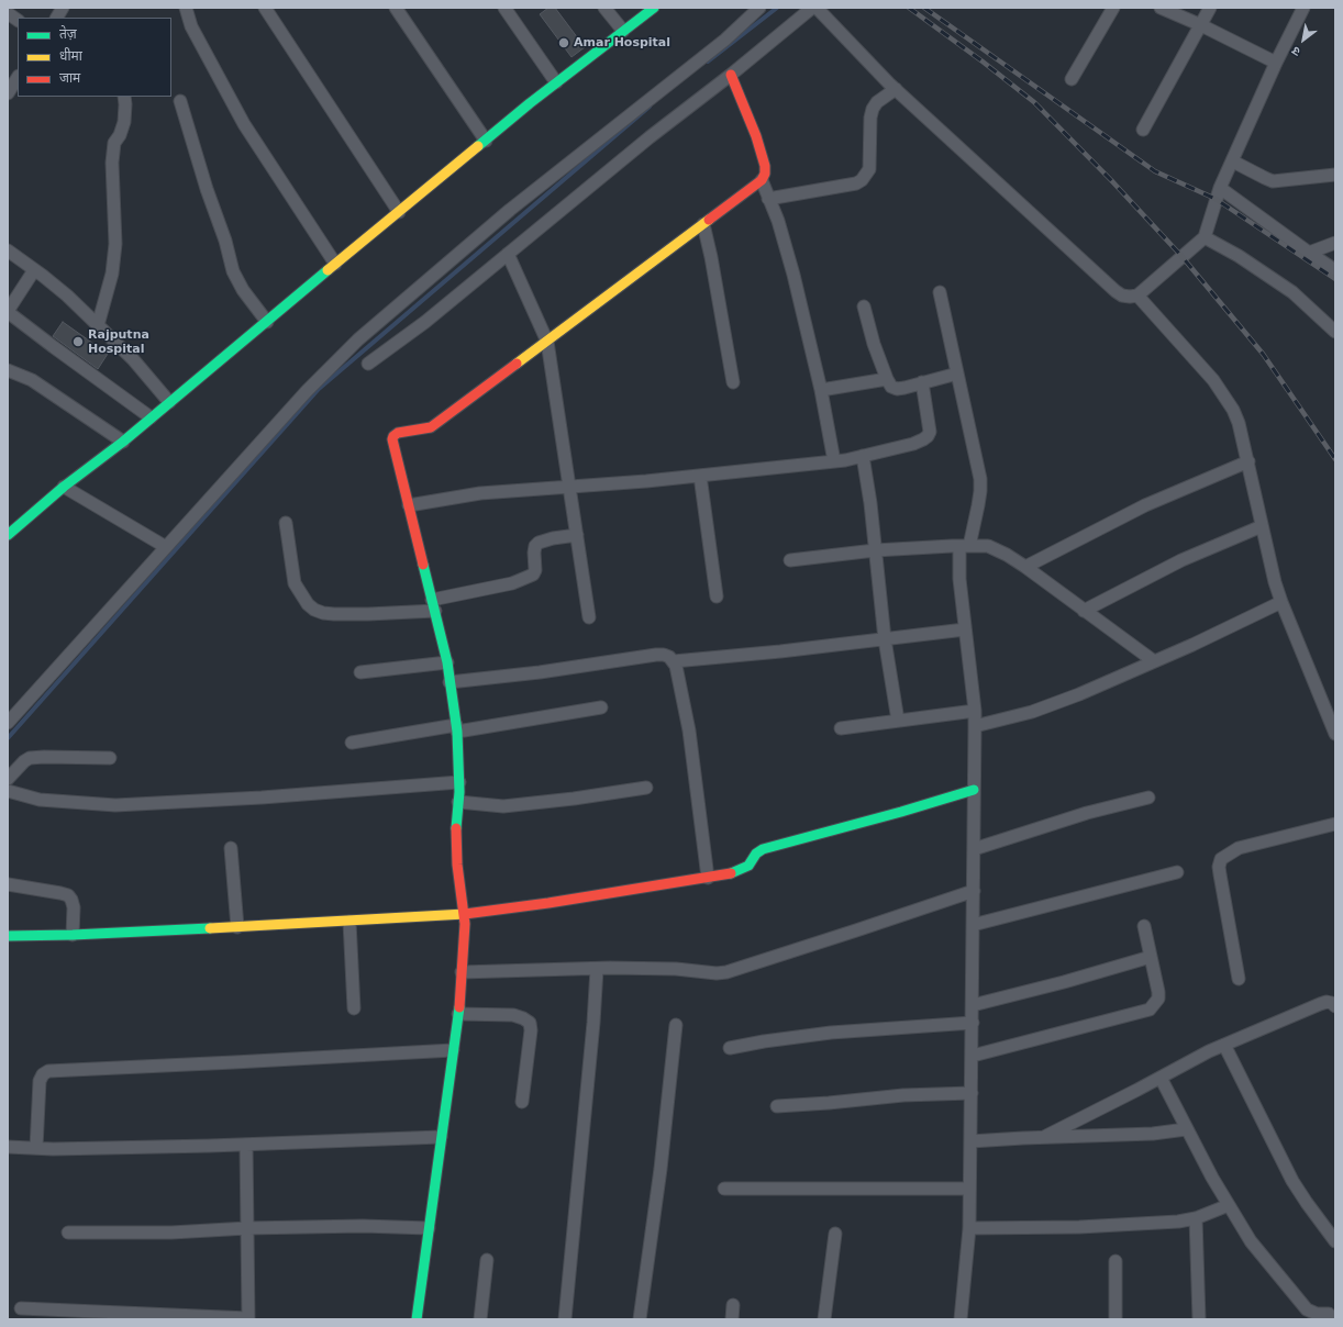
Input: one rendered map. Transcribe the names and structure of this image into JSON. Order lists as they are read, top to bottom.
{
  "places": ["Amar Hospital", "Rajputna Hospital"],
  "legend": ["तेज़", "धीमा", "जाम"],
  "north": "bottom left"
}
